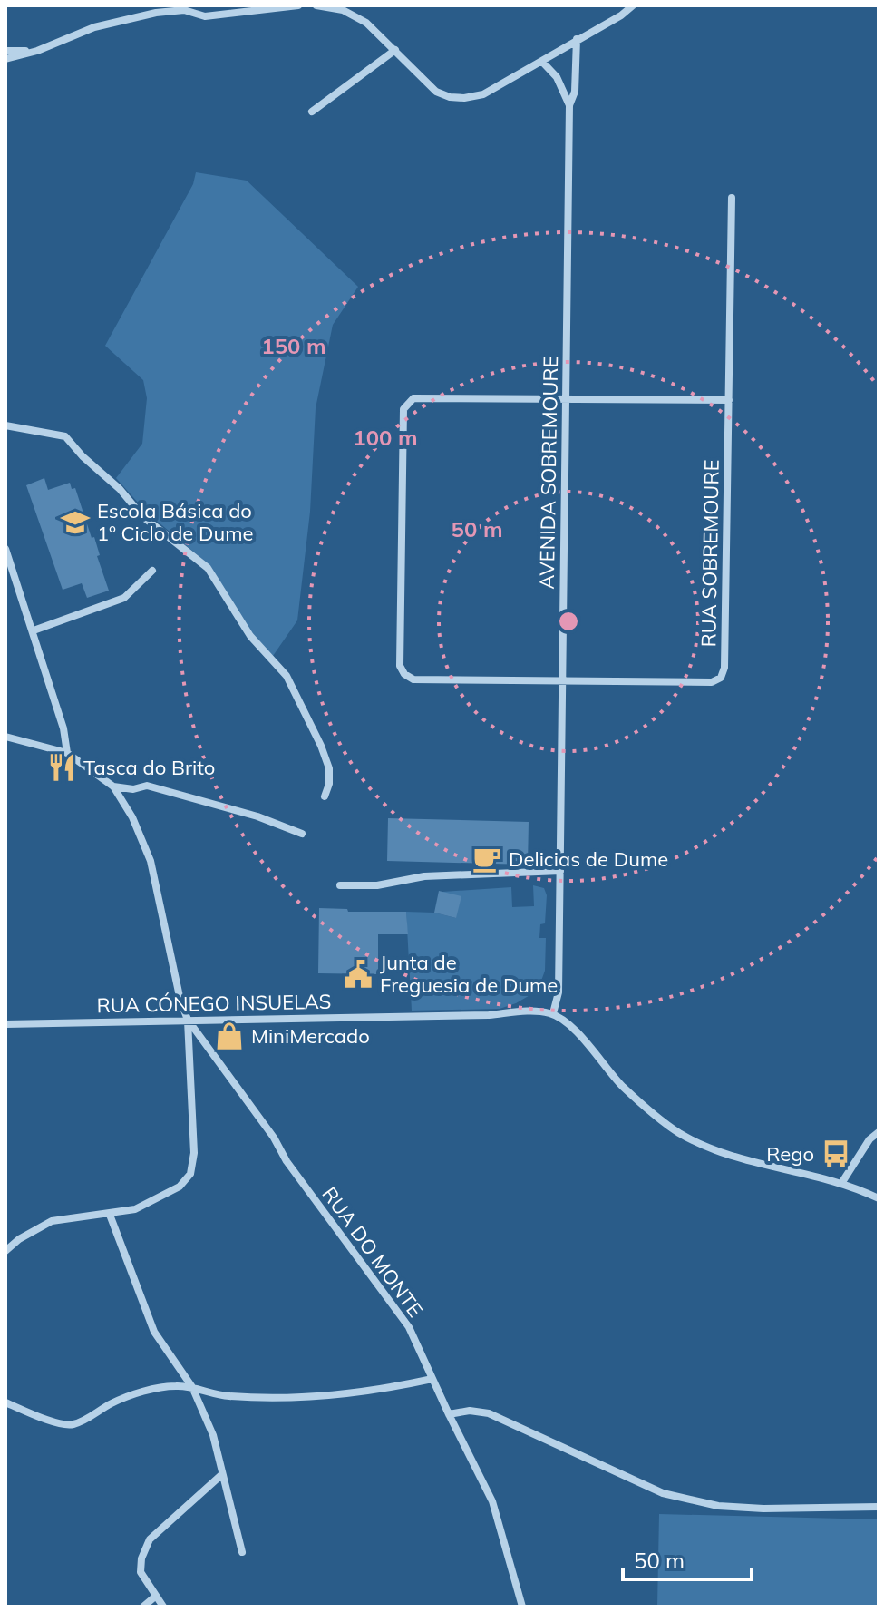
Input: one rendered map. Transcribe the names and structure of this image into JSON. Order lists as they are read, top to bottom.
{
  "streets": {
    "street": [
      "AVENIDA SOBREMOURE",
      "RUA SOBREMOURE",
      "RUA CÓNEGO INSUELAS",
      "RUA DO MONTE"
    ]
  },
  "crossings": [
    ["AVENIDA SOBREMOURE", "RUA SOBREMOURE"],
    ["AVENIDA SOBREMOURE", "RUA CÓNEGO INSUELAS"],
    ["RUA CÓNEGO INSUELAS", "RUA DO MONTE"]
  ],
  "places": {
    "school or university": ["Escola Básica do 1º Ciclo de Dume"],
    "restaurant": ["Tasca do Brito"],
    "cafe": ["Delicias de Dume"],
    "public building": ["Junta de Freguesia de Dume"],
    "shop": ["MiniMercado"],
    "bus stop": ["Rego"]
  },
  "scale_bar": "50 m",
  "rings": ["150 m", "100 m", "50 m"]
}
